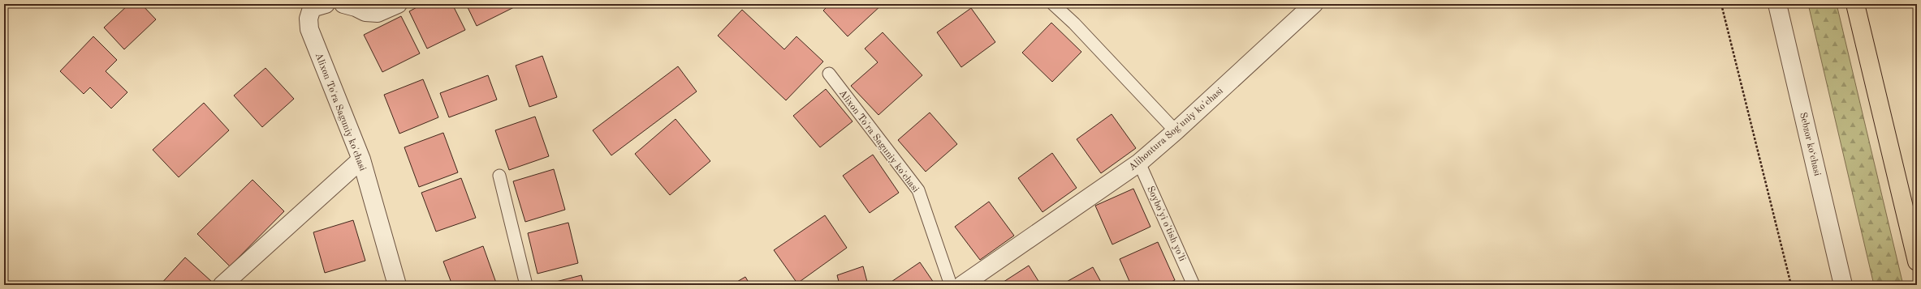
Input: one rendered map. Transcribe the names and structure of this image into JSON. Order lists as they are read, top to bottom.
{
  "streets": {
    "street": ["Alixon To'ra Saguniy ko'chasi", "Alihontura Sog'uniy ko'chasi", "Sebzor ko‘chasi"],
    "lane": ["Soybo'yi o'tish yo'li"]
  },
  "crossings": [
    ["Alihontura Sog'uniy ko'chasi", "Soybo'yi o'tish yo'li"]
  ]
}
